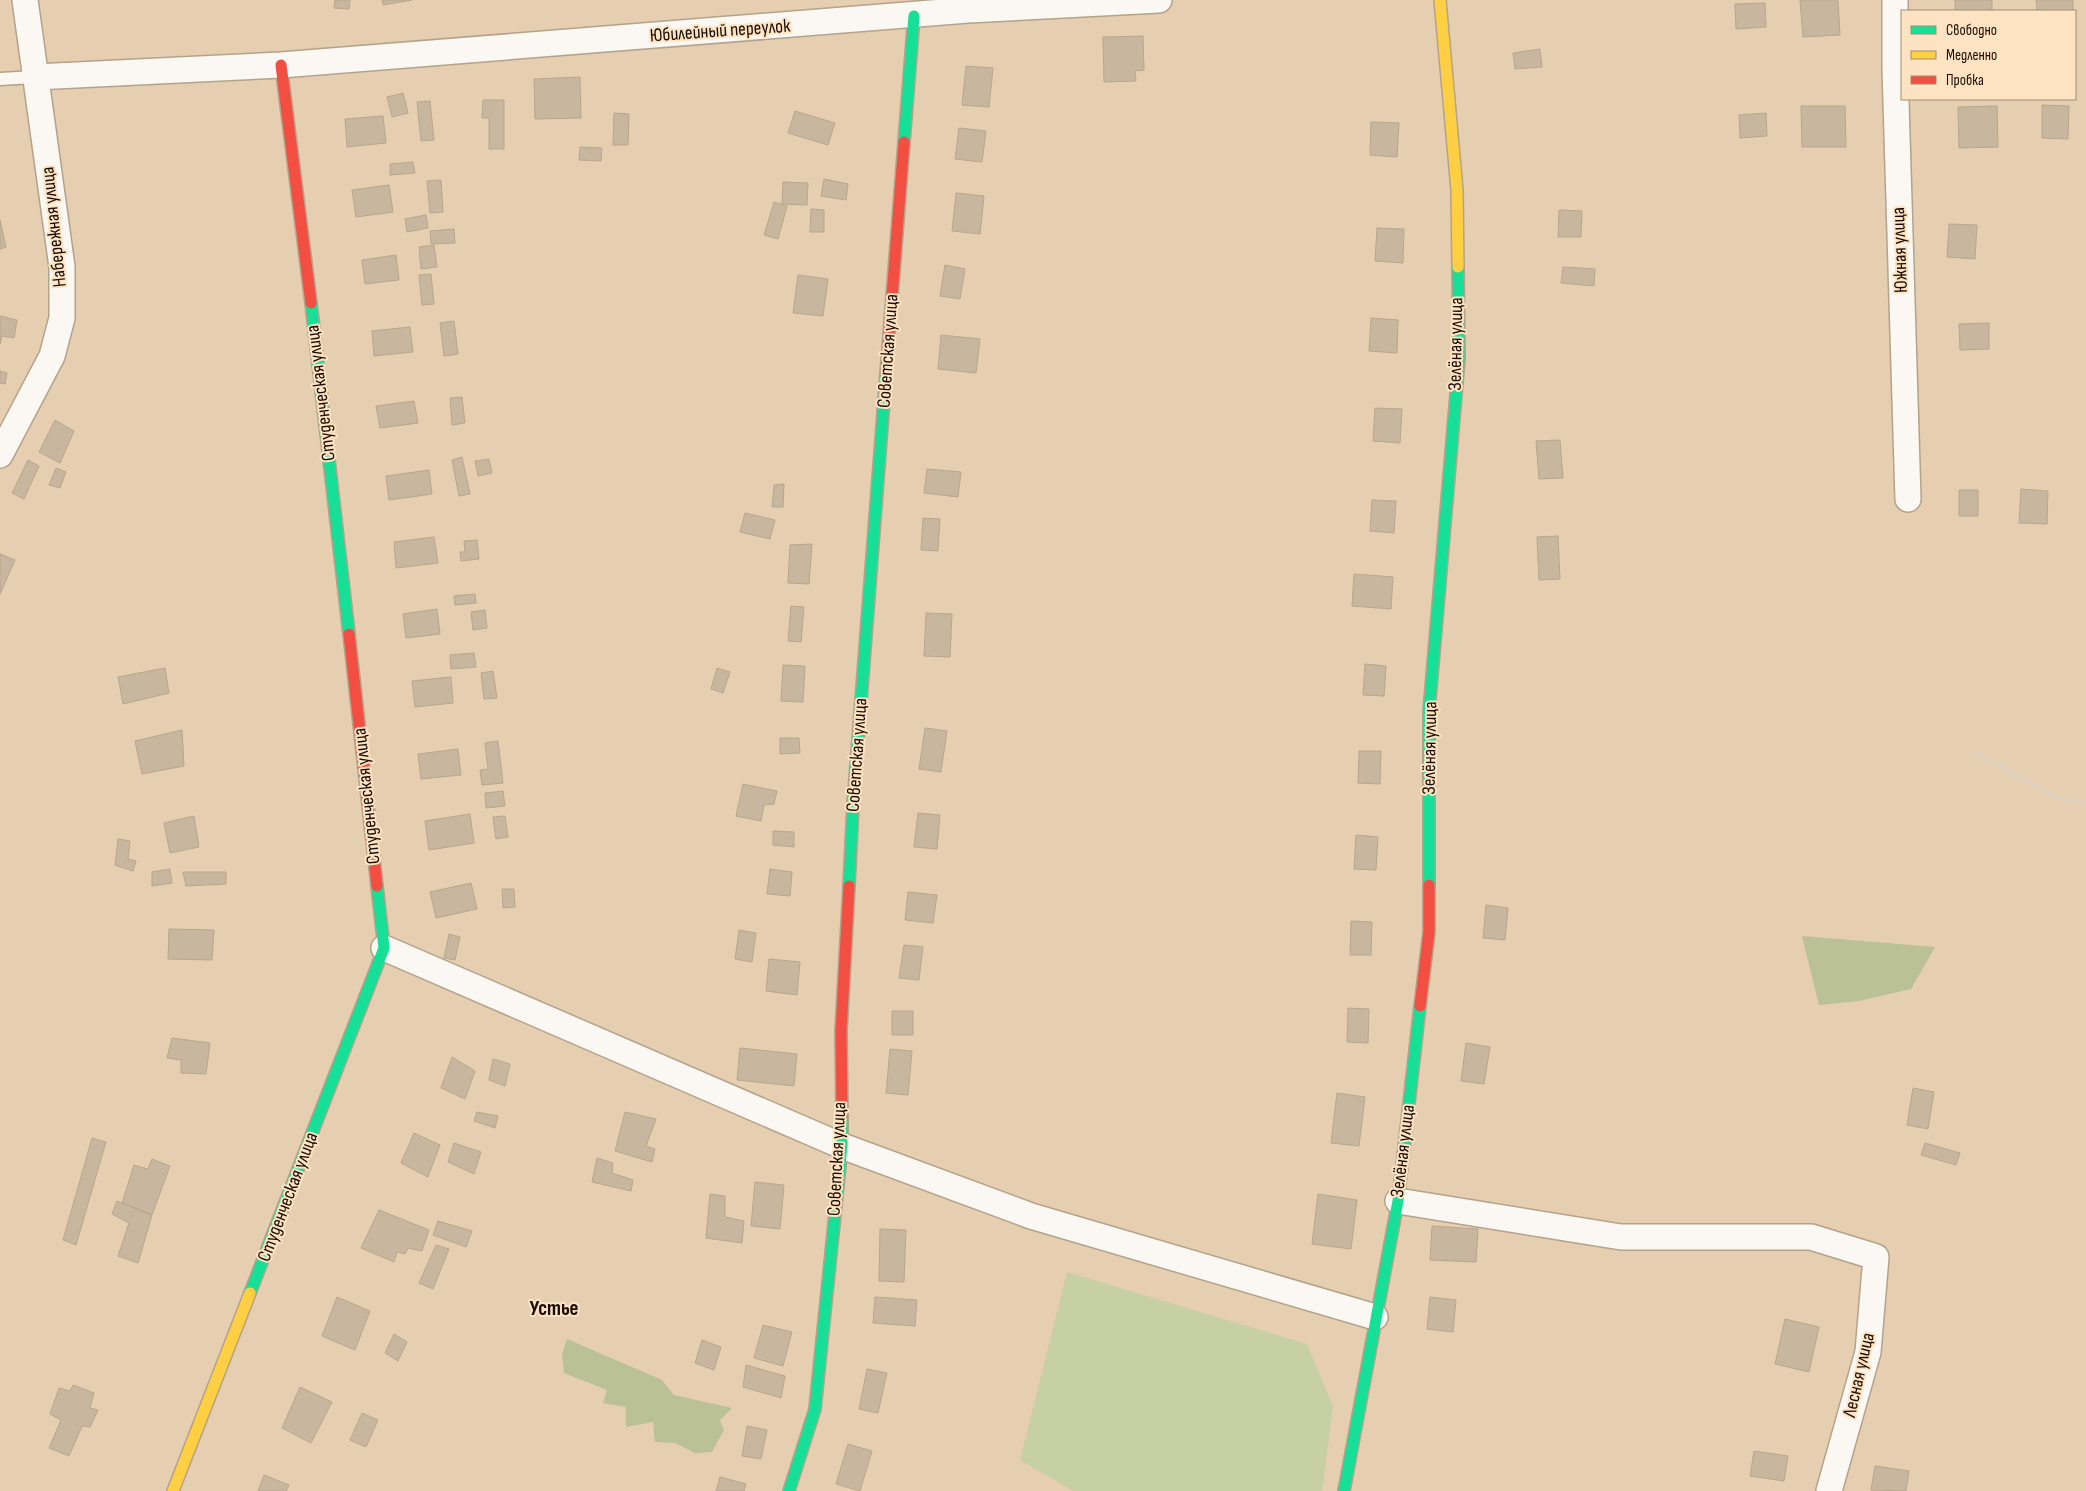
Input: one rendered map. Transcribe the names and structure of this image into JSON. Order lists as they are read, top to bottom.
{
  "streets": {
    "street": [
      "Юбилейный переулок",
      "Набережная улица",
      "Южная улица",
      "Зелёная улица",
      "Советская улица",
      "Студенческая улица",
      "Лесная улица"
    ]
  },
  "crossings": [
    ["Юбилейный переулок", "Набережная улица"],
    ["Юбилейный переулок", "Советская улица"],
    ["Юбилейный переулок", "Студенческая улица"],
    ["Зелёная улица", "Лесная улица"]
  ],
  "districts": ["Устье"],
  "legend": ["Свободно", "Медленно", "Пробка"]
}
